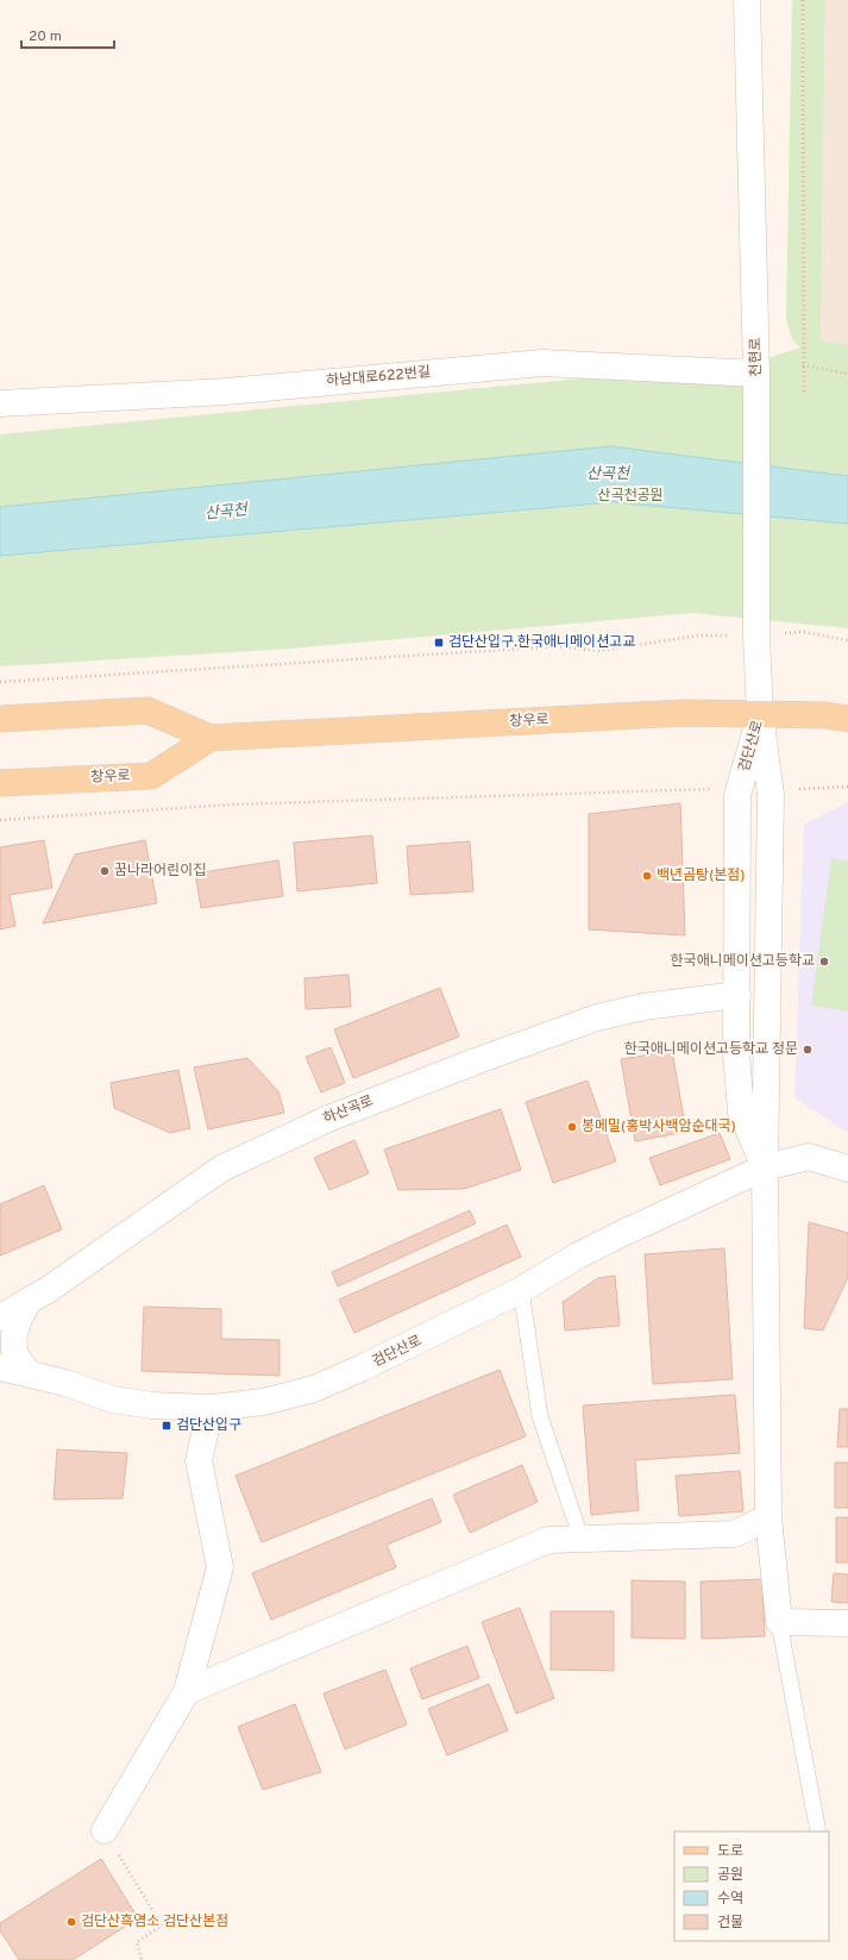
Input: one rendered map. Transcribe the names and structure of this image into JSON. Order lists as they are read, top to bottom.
{
  "streets": {
    "main road": ["창우로"],
    "street": [
      "천현로",
      "하남대로622번길",
      "검단산로",
      "하산곡로"
    ]
  },
  "crossings": [
    ["천현로", "하남대로622번길"],
    ["천현로", "창우로"],
    ["천현로", "검단산로"],
    ["창우로", "검단산로"],
    ["검단산로", "하산곡로"]
  ],
  "water": ["산곡천"],
  "parks": ["산곡천공원"],
  "places": {
    "transit": ["검단산입구.한국애니메이션고교", "검단산입구"],
    "other": [
      "꿈나라어린이집",
      "백년곰탕(본점)",
      "한국애니메이션고등학교",
      "한국애니메이션고등학교 정문",
      "봉메밀(홍박사백암순대국)",
      "검단산흑염소 검단산본점"
    ]
  },
  "legend": [
    "도로",
    "공원",
    "수역",
    "건물"
  ],
  "scale_bar": "20 m"
}
